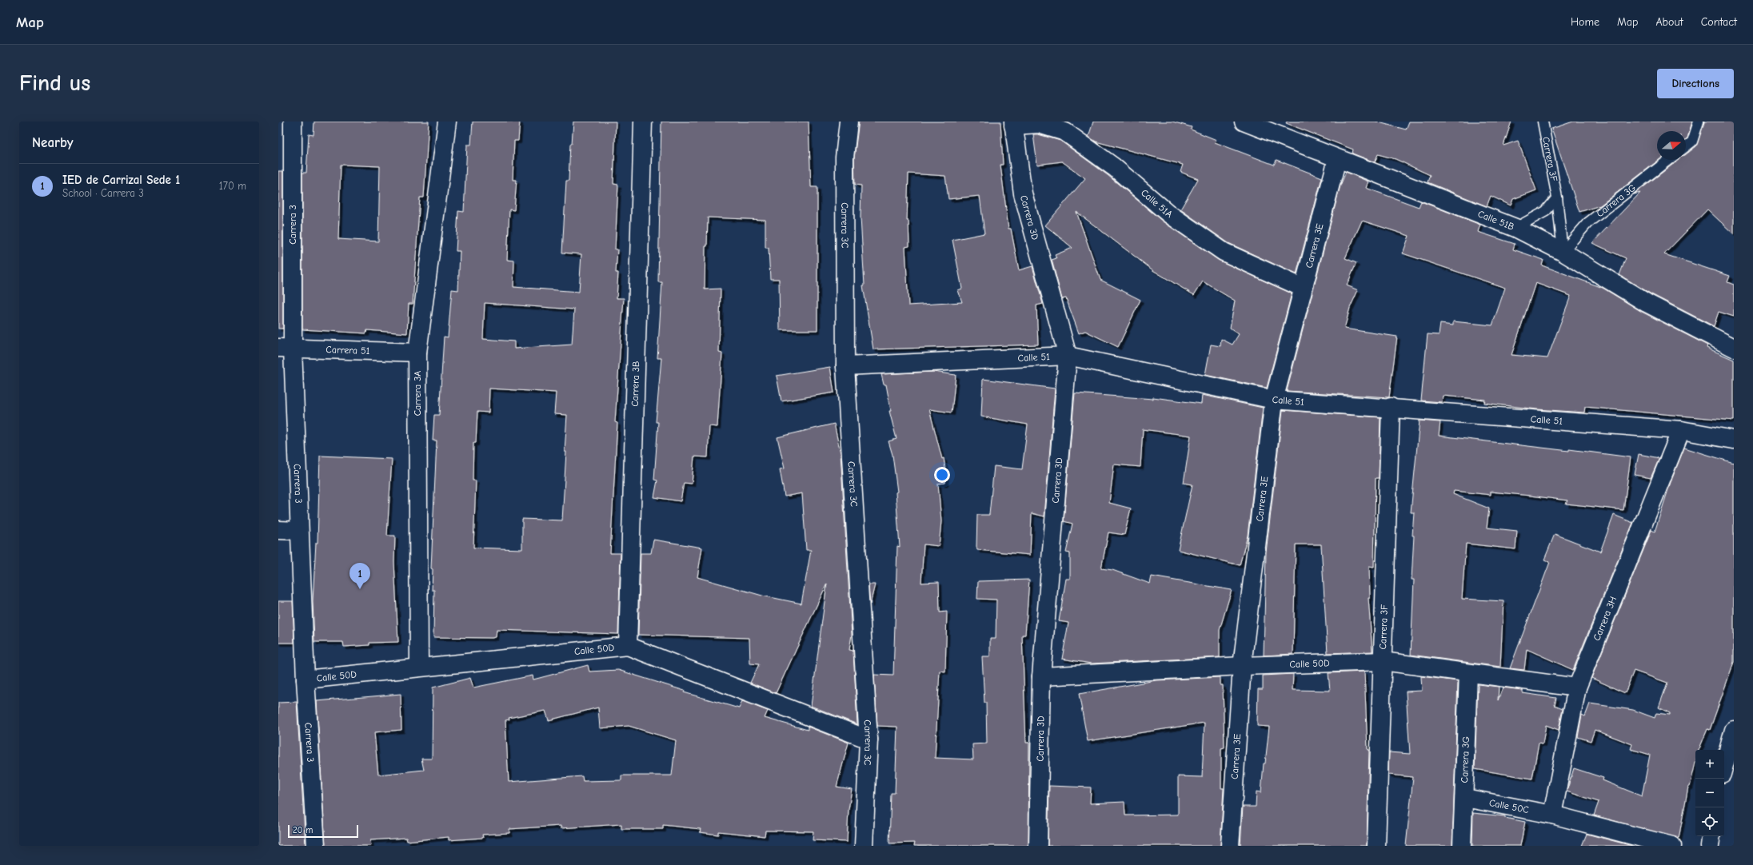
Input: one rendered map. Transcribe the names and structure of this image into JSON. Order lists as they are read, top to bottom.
{
  "streets": {
    "street": [
      "Carrera 3F",
      "Carrera 3G",
      "Calle 51A",
      "Carrera 3D",
      "Calle 51B",
      "Carrera 3",
      "Carrera 3C",
      "Carrera 3E",
      "Carrera 51",
      "Calle 51",
      "Carrera 3B",
      "Carrera 3A",
      "Carrera 3H",
      "Calle 50D",
      "Calle 50C"
    ]
  },
  "crossings": [
    ["Carrera 3F", "Carrera 3G"],
    ["Carrera 3F", "Calle 51B"],
    ["Carrera 3F", "Calle 51"],
    ["Carrera 3F", "Calle 50D"],
    ["Carrera 3G", "Calle 51B"],
    ["Carrera 3G", "Calle 50D"],
    ["Carrera 3G", "Calle 50C"],
    ["Calle 51A", "Carrera 3D"],
    ["Calle 51A", "Carrera 3E"],
    ["Carrera 3D", "Calle 51"],
    ["Carrera 3D", "Calle 50D"],
    ["Calle 51B", "Carrera 3E"],
    ["Carrera 3", "Carrera 51"],
    ["Carrera 3", "Calle 50D"],
    ["Carrera 3C", "Calle 51"],
    ["Carrera 3C", "Calle 50D"],
    ["Carrera 3E", "Calle 51"],
    ["Carrera 3E", "Calle 50D"],
    ["Carrera 51", "Carrera 3A"],
    ["Calle 51", "Carrera 3H"],
    ["Carrera 3B", "Calle 50D"],
    ["Carrera 3A", "Calle 50D"],
    ["Carrera 3H", "Calle 50D"],
    ["Carrera 3H", "Calle 50C"]
  ],
  "scale_bar": "20 m",
  "north": "right",
  "page": {
    "header": "Map",
    "nav": [
      "Home",
      "Map",
      "About",
      "Contact"
    ],
    "buttons": "Directions",
    "title": "Find us",
    "heading": "Nearby",
    "list": [
      {
        "mark": "1",
        "name": "IED de Carrizal Sede 1",
        "note": "School · Carrera 3",
        "value": "170 m"
      }
    ],
    "pins": "1",
    "map_buttons": ["+", "−"],
    "scale": "20 m"
  }
}
